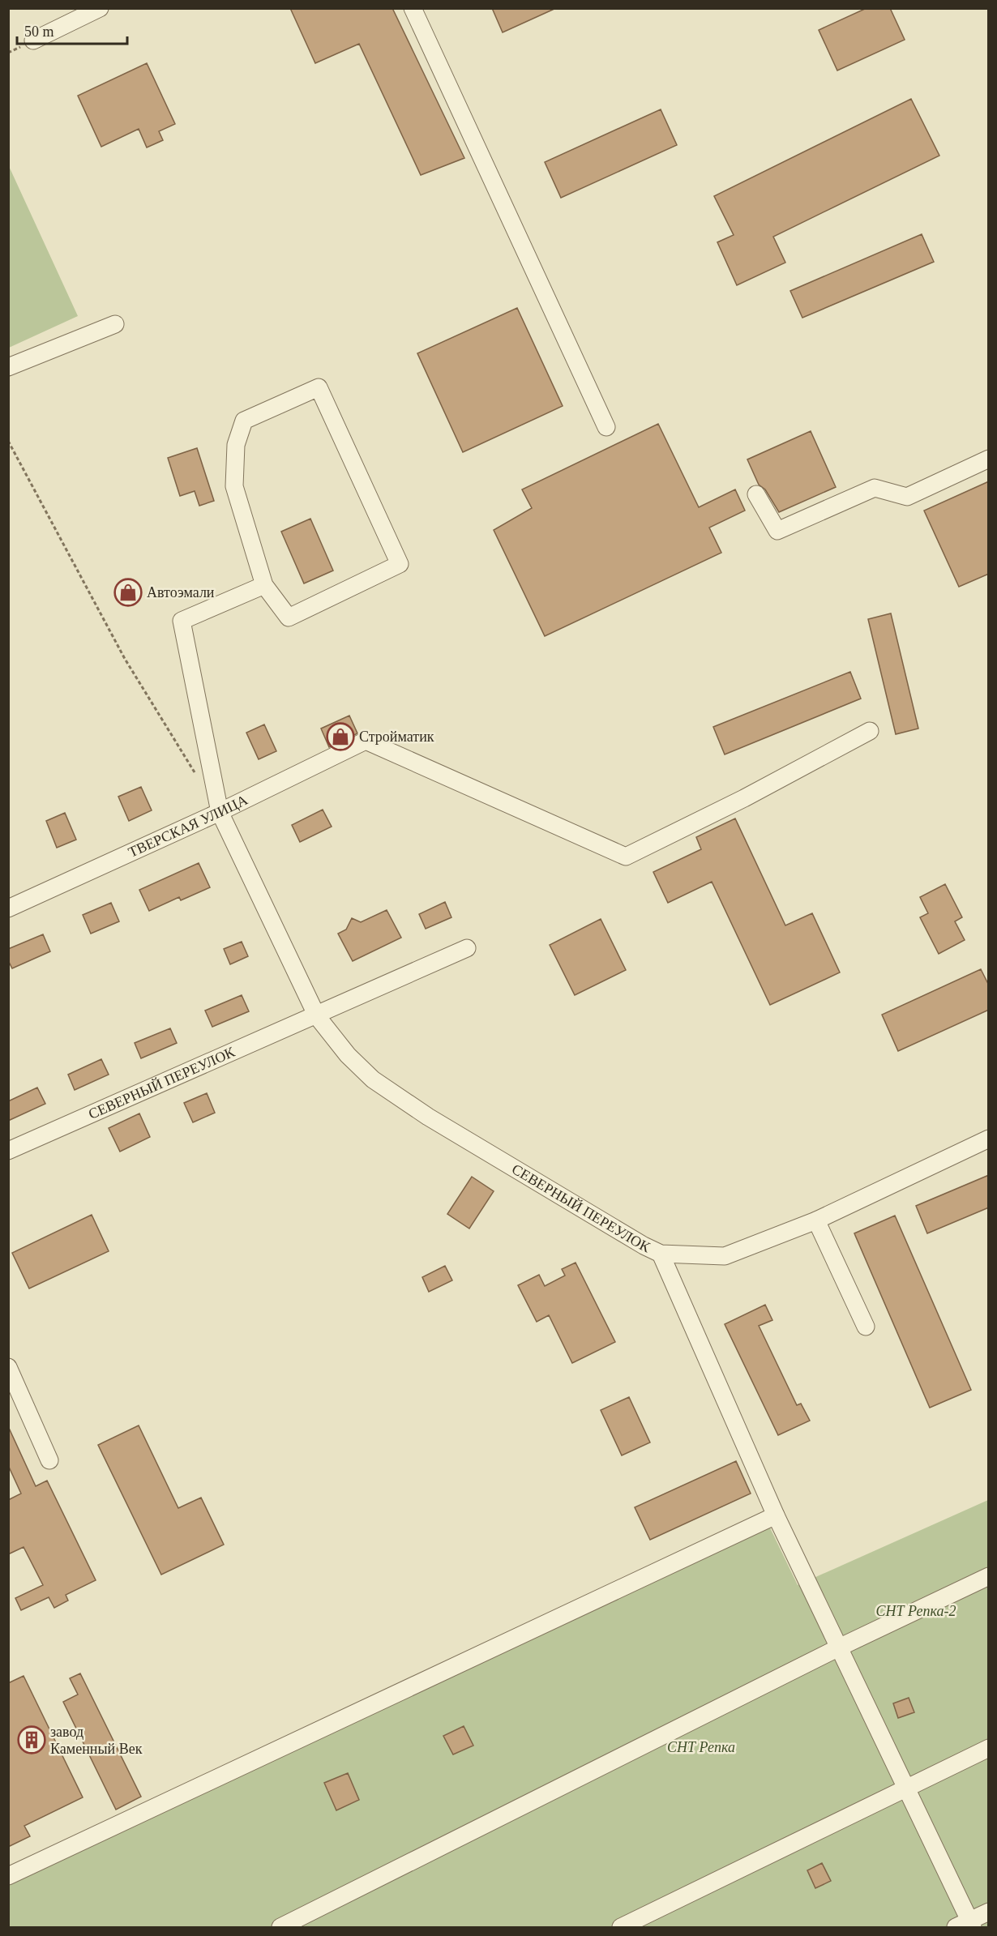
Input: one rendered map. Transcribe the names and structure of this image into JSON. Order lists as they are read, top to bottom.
{
  "streets": {
    "street": ["ТВЕРСКАЯ УЛИЦА", "СЕВЕРНЫЙ ПЕРЕУЛОК"]
  },
  "parks": ["СНТ Репка-2", "СНТ Репка"],
  "places": {
    "shop": ["Автоэмали", "Стройматик"],
    "building": ["завод Каменный Век"]
  },
  "scale_bar": "50 m"
}
